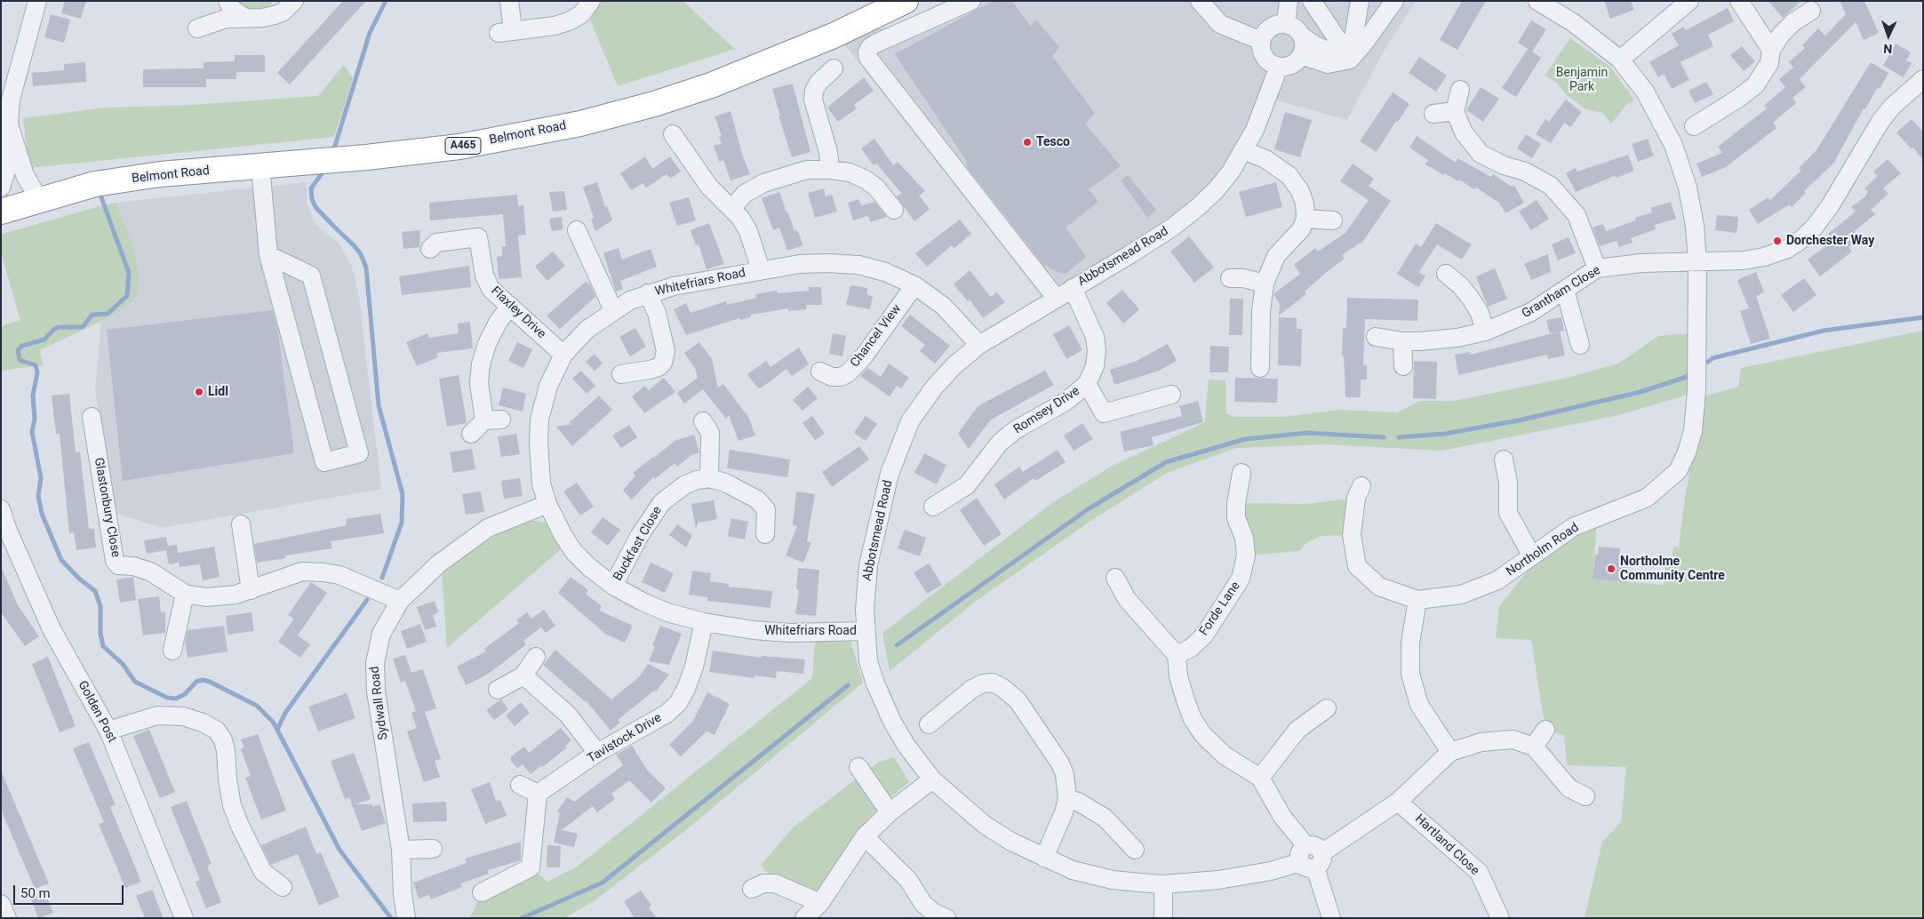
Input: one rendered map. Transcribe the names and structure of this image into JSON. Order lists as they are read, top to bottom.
{
  "streets": {
    "highway": ["Belmont Road", "A465"],
    "street": [
      "Abbotsmead Road",
      "Whitefriars Road",
      "Grantham Close",
      "Flaxley Drive",
      "Chancel View",
      "Romsey Drive",
      "Glastonbury Close",
      "Buckfast Close",
      "Northolm Road",
      "Forde Lane",
      "Sydwall Road",
      "Golden Post",
      "Tavistock Drive",
      "Hartland Close"
    ]
  },
  "crossings": [
    ["Abbotsmead Road", "Whitefriars Road"],
    ["Abbotsmead Road", "Romsey Drive"],
    ["Abbotsmead Road", "Hartland Close"],
    ["Whitefriars Road", "Flaxley Drive"],
    ["Whitefriars Road", "Chancel View"],
    ["Whitefriars Road", "Buckfast Close"],
    ["Whitefriars Road", "Sydwall Road"],
    ["Whitefriars Road", "Tavistock Drive"],
    ["Grantham Close", "Northolm Road"],
    ["Glastonbury Close", "Sydwall Road"]
  ],
  "parks": ["Benjamin Park"],
  "places": [
    "Tesco",
    "Dorchester Way",
    "Lidl",
    "Northolme Community Centre"
  ],
  "scale_bar": "50 m",
  "north": "bottom"
}
